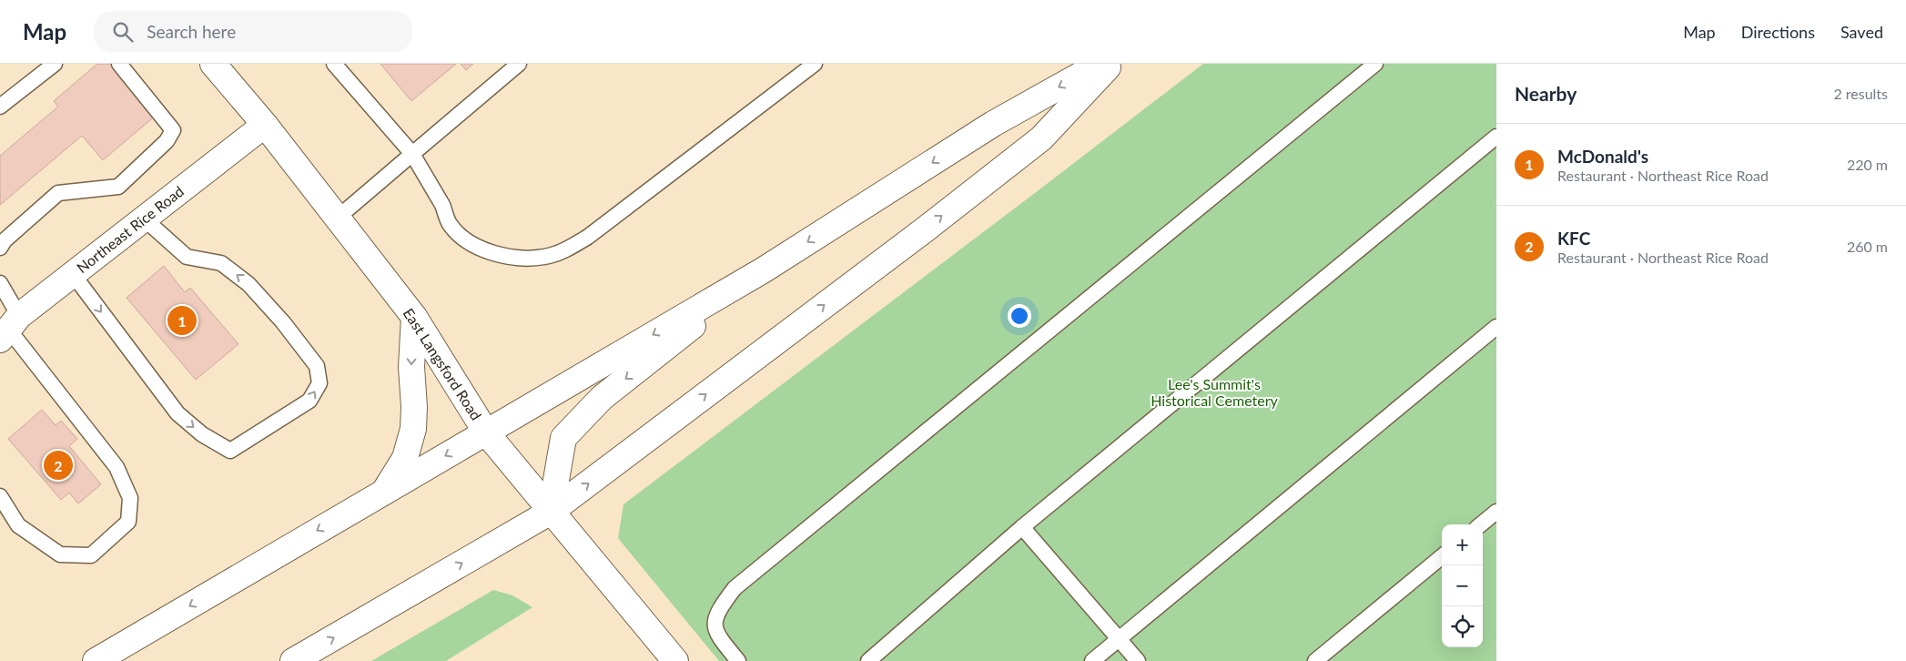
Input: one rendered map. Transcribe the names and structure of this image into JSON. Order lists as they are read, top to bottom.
{
  "streets": {
    "main road": ["Northeast Rice Road", "East Langsford Road"]
  },
  "crossings": [
    ["Northeast Rice Road", "East Langsford Road"]
  ],
  "parks": ["Lee's Summit's Historical Cemetery"],
  "page": {
    "header": "Map",
    "search": "Search here",
    "nav": ["Map", "Directions", "Saved"],
    "heading": ["Nearby", "2 results"],
    "list": [
      {
        "mark": "1",
        "name": "McDonald's",
        "note": "Restaurant · Northeast Rice Road",
        "value": "220 m"
      },
      {
        "mark": "2",
        "name": "KFC",
        "note": "Restaurant · Northeast Rice Road",
        "value": "260 m"
      }
    ],
    "pins": ["1", "2"],
    "map_buttons": ["+", "−"]
  }
}
